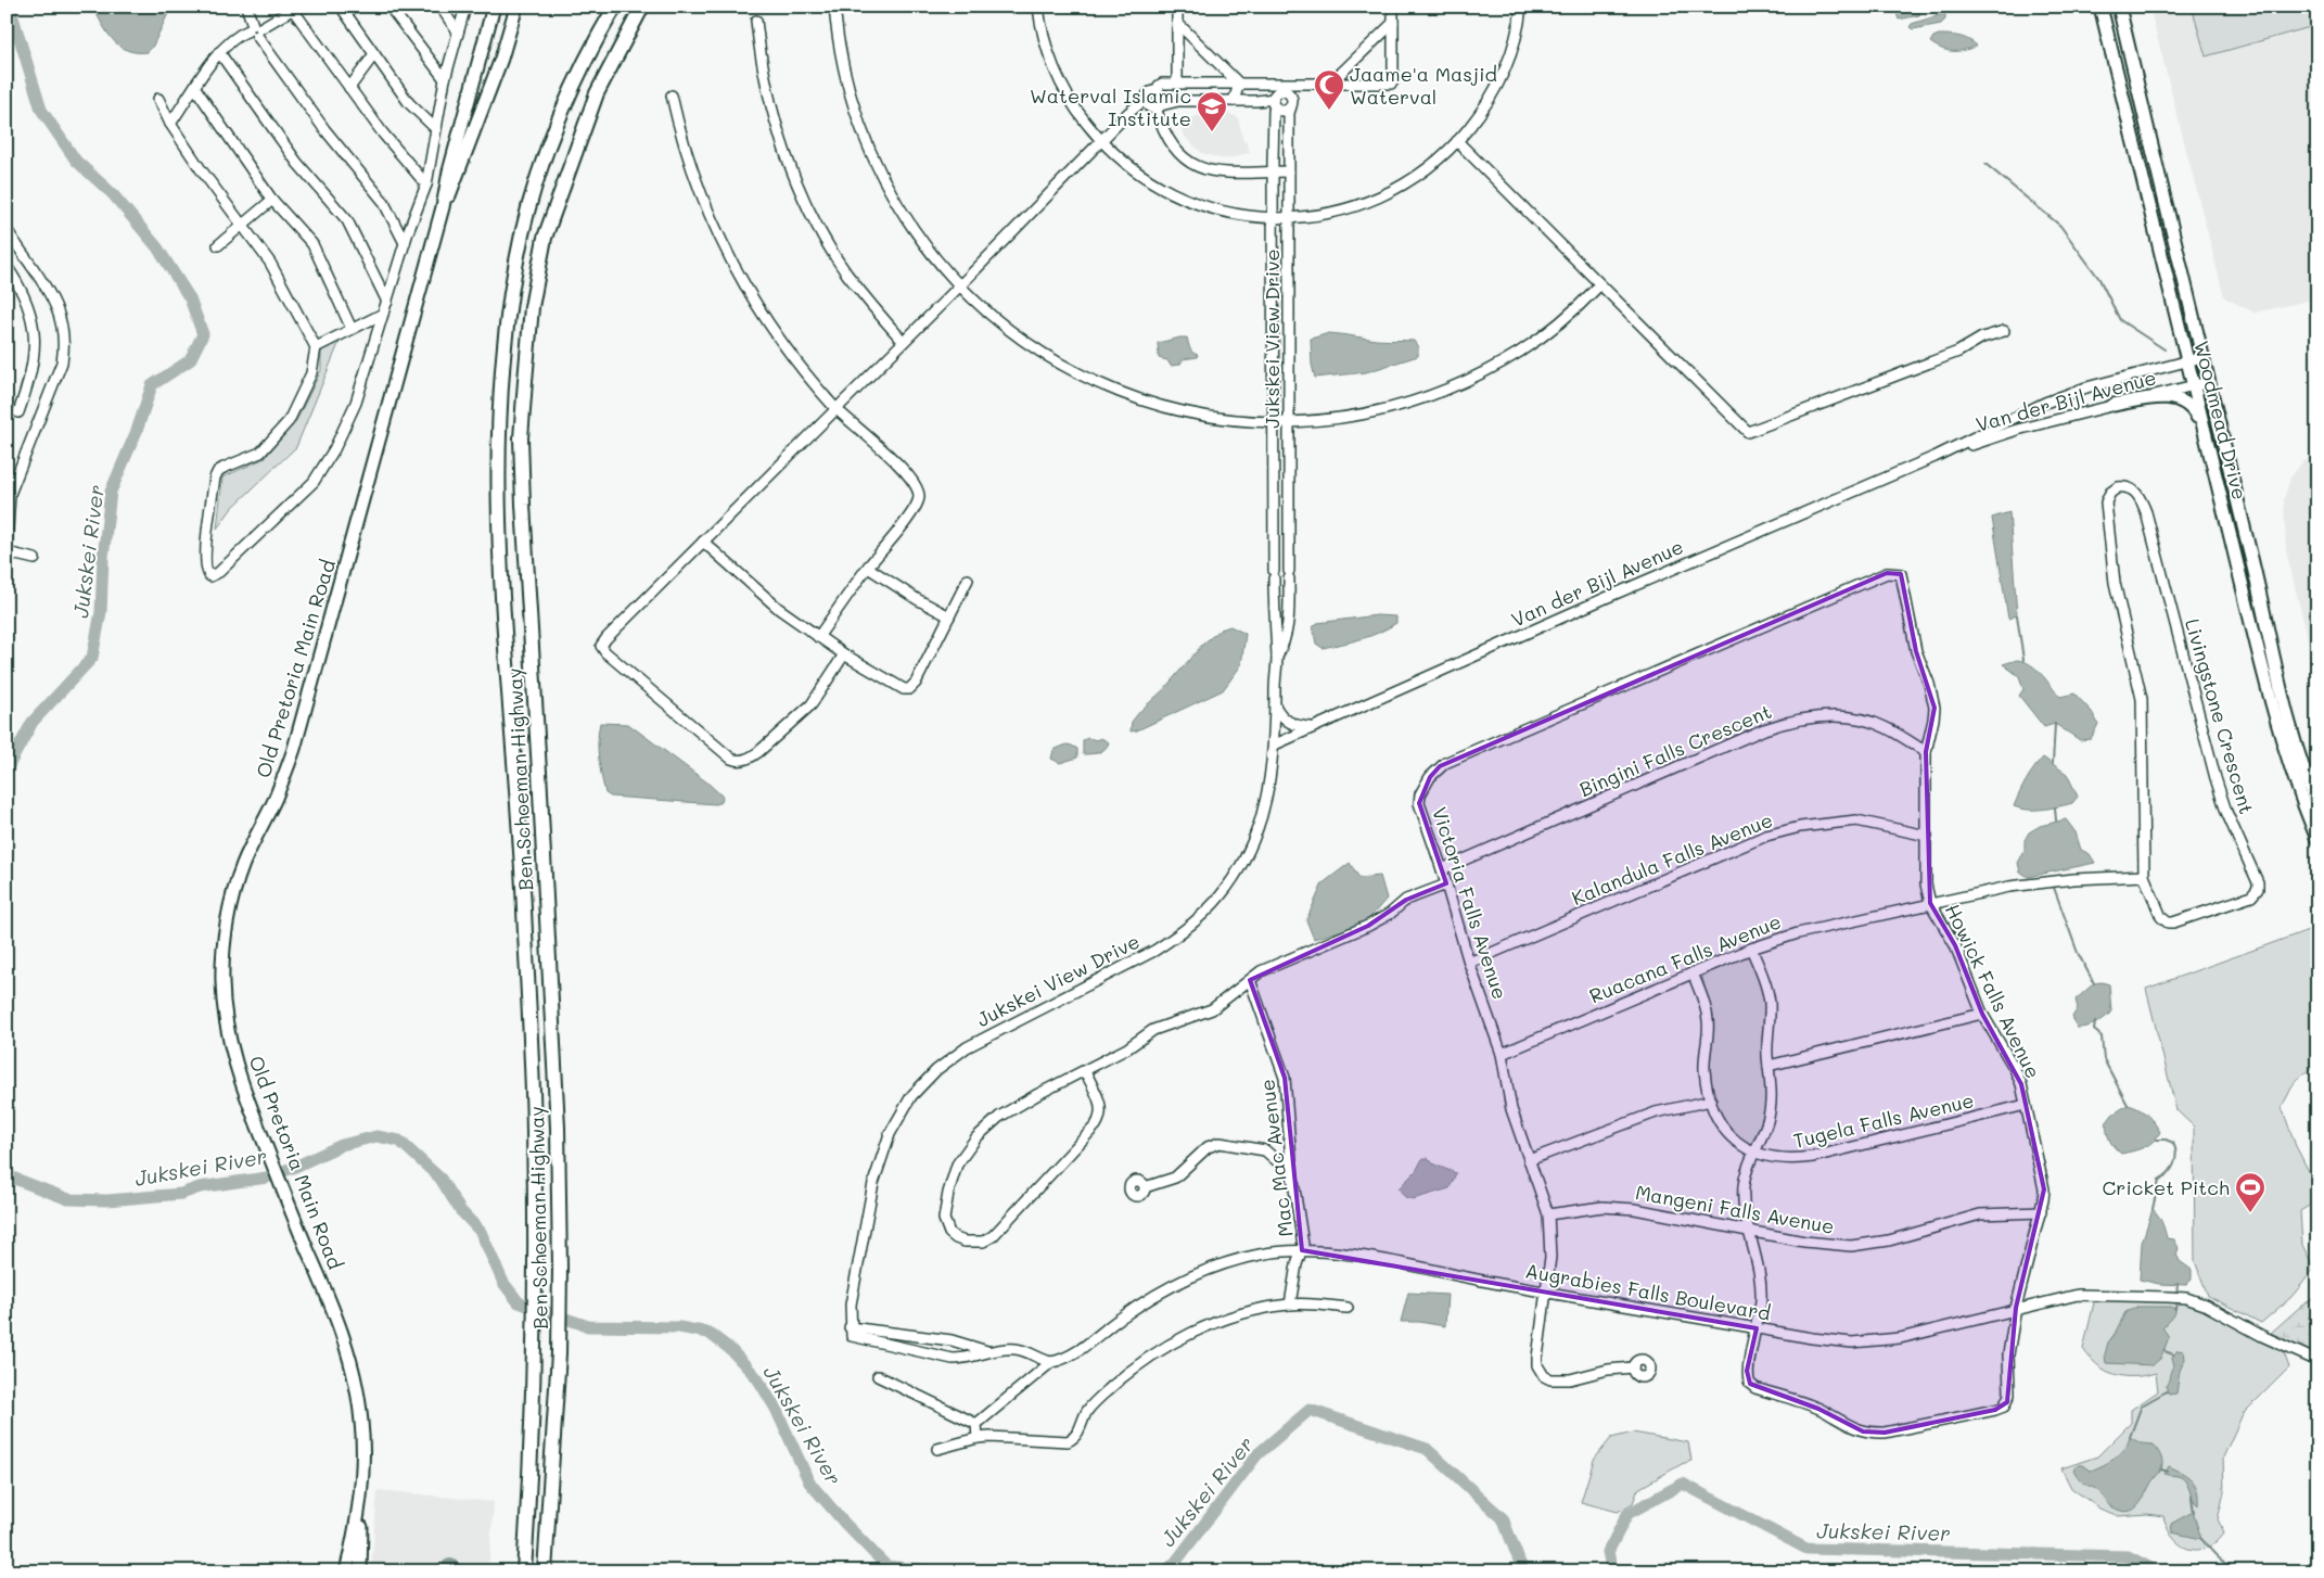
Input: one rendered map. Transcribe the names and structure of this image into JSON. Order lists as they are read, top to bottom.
{
  "streets": {
    "highway": ["Ben Schoeman Highway"],
    "main road": ["Woodmead Drive", "Old Pretoria Main Road"],
    "street": [
      "Jukskei View Drive",
      "Van der Bijl Avenue",
      "Livingstone Crescent",
      "Bingini Falls Crescent",
      "Kalandula Falls Avenue",
      "Victoria Falls Avenue",
      "Ruacana Falls Avenue",
      "Howick Falls Avenue",
      "Tugela Falls Avenue",
      "Mac Mac Avenue",
      "Mangeni Falls Avenue",
      "Augrabies Falls Boulevard"
    ]
  },
  "crossings": [
    ["Jukskei View Drive", "Van der Bijl Avenue"],
    ["Van der Bijl Avenue", "Woodmead Drive"],
    ["Livingstone Crescent", "Ruacana Falls Avenue"],
    ["Bingini Falls Crescent", "Victoria Falls Avenue"],
    ["Bingini Falls Crescent", "Howick Falls Avenue"],
    ["Kalandula Falls Avenue", "Victoria Falls Avenue"],
    ["Kalandula Falls Avenue", "Howick Falls Avenue"],
    ["Victoria Falls Avenue", "Ruacana Falls Avenue"],
    ["Victoria Falls Avenue", "Howick Falls Avenue"],
    ["Victoria Falls Avenue", "Mangeni Falls Avenue"],
    ["Victoria Falls Avenue", "Augrabies Falls Boulevard"],
    ["Ruacana Falls Avenue", "Howick Falls Avenue"],
    ["Ruacana Falls Avenue", "Tugela Falls Avenue"],
    ["Howick Falls Avenue", "Tugela Falls Avenue"],
    ["Howick Falls Avenue", "Mangeni Falls Avenue"],
    ["Howick Falls Avenue", "Augrabies Falls Boulevard"],
    ["Mac Mac Avenue", "Augrabies Falls Boulevard"]
  ],
  "water": ["Jukskei River"],
  "places": {
    "mosque": ["Jaame'a Masjid Waterval"],
    "school or university": ["Waterval Islamic Institute"],
    "sports": ["Cricket Pitch"]
  }
}
